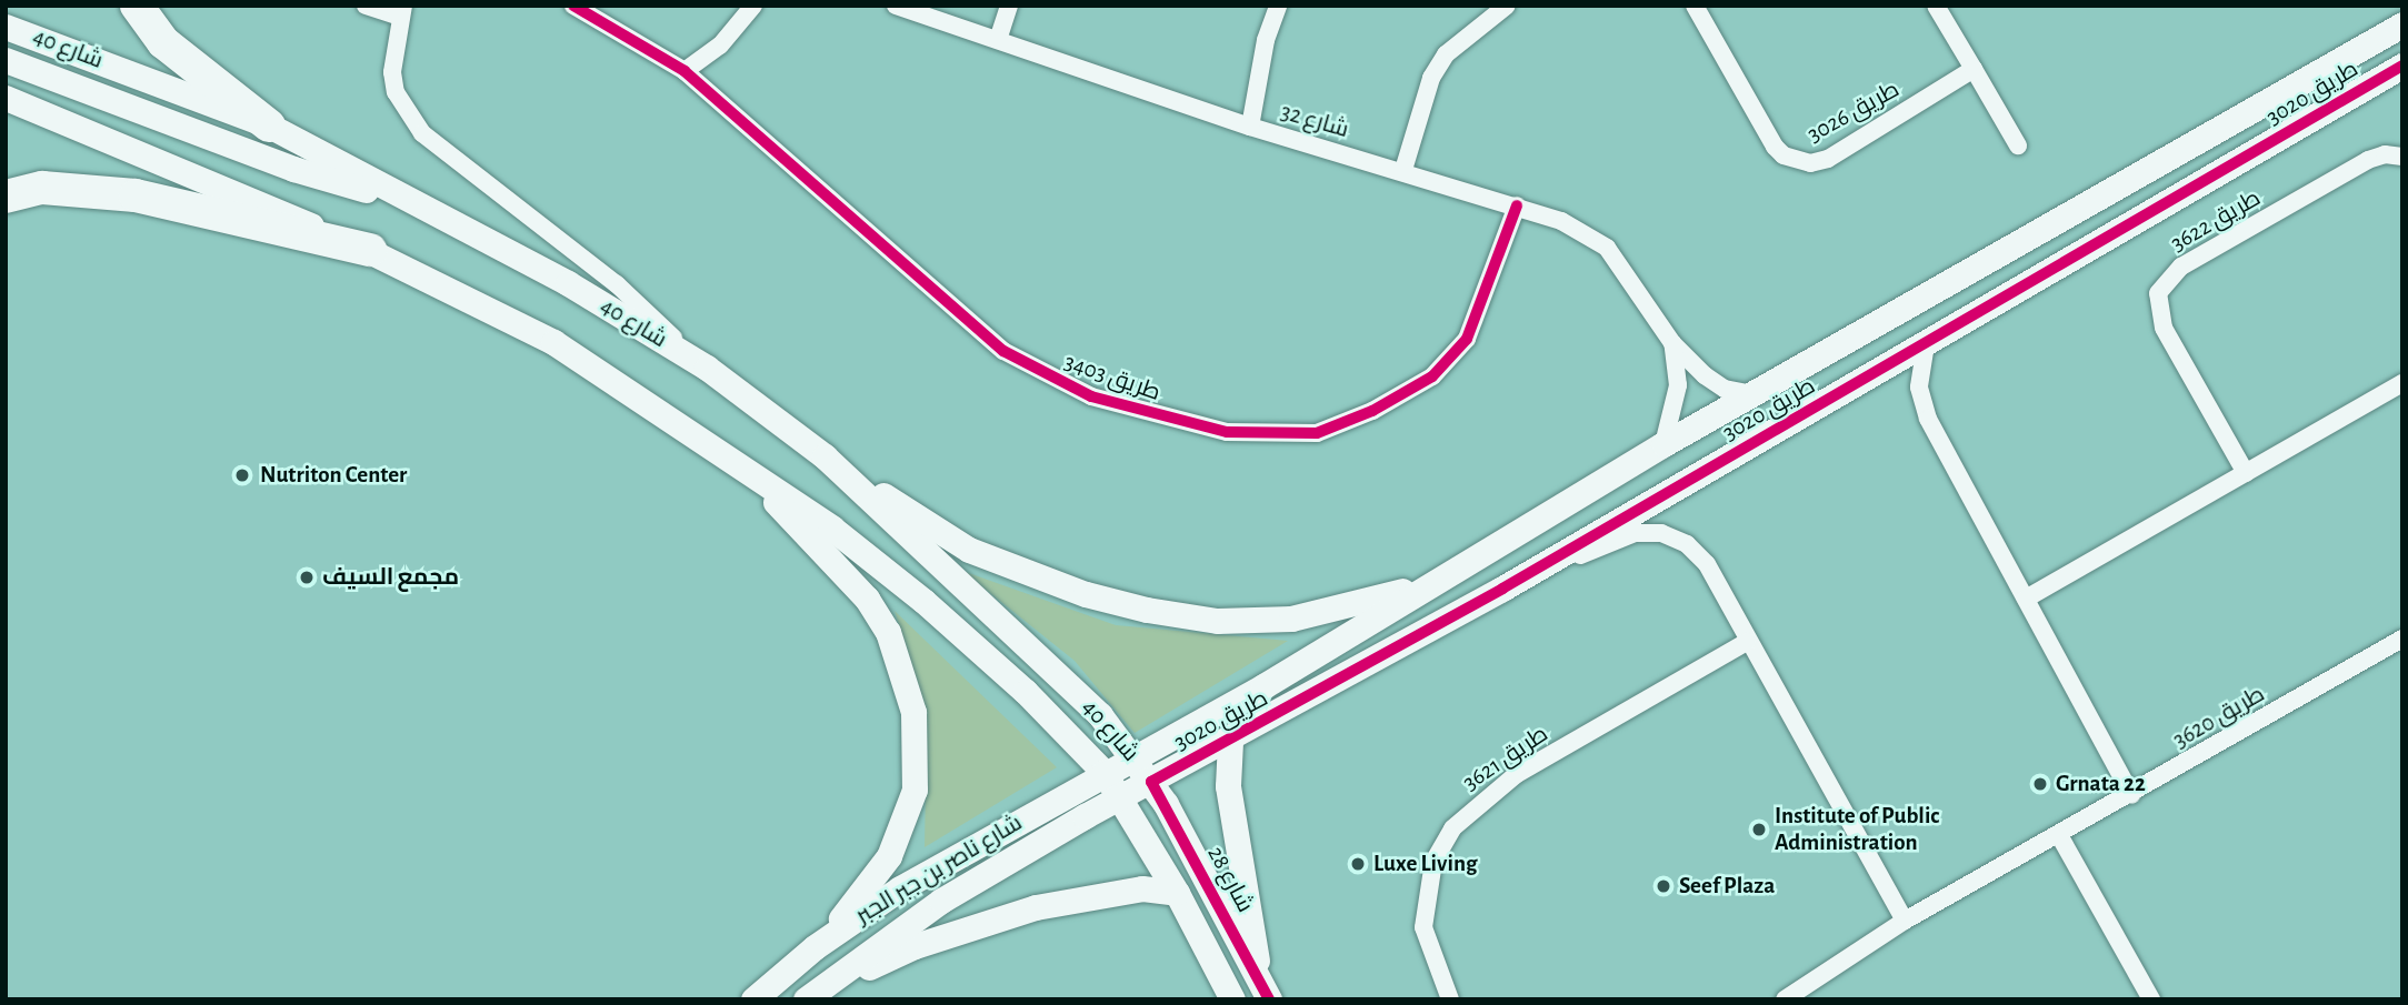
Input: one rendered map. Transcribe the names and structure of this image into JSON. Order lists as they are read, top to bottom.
{
  "streets": {
    "main road": [
      "شارع 40",
      "طريق 3020",
      "شارع ناصر بن جبر الجبر",
      "شارع 28"
    ],
    "street": [
      "طريق 3026",
      "شارع 32",
      "طريق 3622",
      "طريق 3403",
      "طريق 3620",
      "طريق 3621"
    ]
  },
  "crossings": [
    ["شارع 40", "طريق 3020"],
    ["شارع 40", "شارع ناصر بن جبر الجبر"],
    ["شارع 40", "شارع 28"],
    ["طريق 3020", "شارع ناصر بن جبر الجبر"],
    ["طريق 3020", "شارع 28"],
    ["شارع 32", "طريق 3403"],
    ["شارع ناصر بن جبر الجبر", "شارع 28"]
  ],
  "places": [
    "Nutriton Center",
    "مجمع السيف",
    "Grnata 22",
    "Institute of Public Administration",
    "Luxe Living",
    "Seef Plaza"
  ]
}
